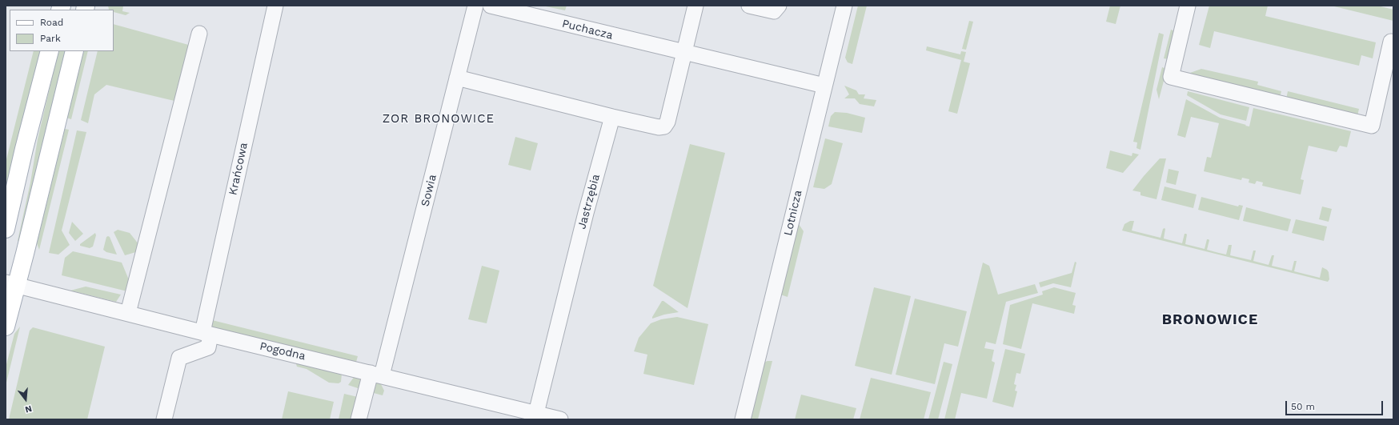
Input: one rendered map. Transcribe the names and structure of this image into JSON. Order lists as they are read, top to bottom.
{
  "streets": {
    "street": [
      "Puchacza",
      "Krańcowa",
      "Sowia",
      "Jastrzębia",
      "Lotnicza",
      "Pogodna"
    ]
  },
  "crossings": [
    ["Puchacza", "Lotnicza"],
    ["Krańcowa", "Pogodna"],
    ["Sowia", "Pogodna"],
    ["Jastrzębia", "Pogodna"]
  ],
  "districts": ["ZOR BRONOWICE", "BRONOWICE"],
  "legend": ["Road", "Park"],
  "scale_bar": "50 m",
  "north": "bottom"
}
